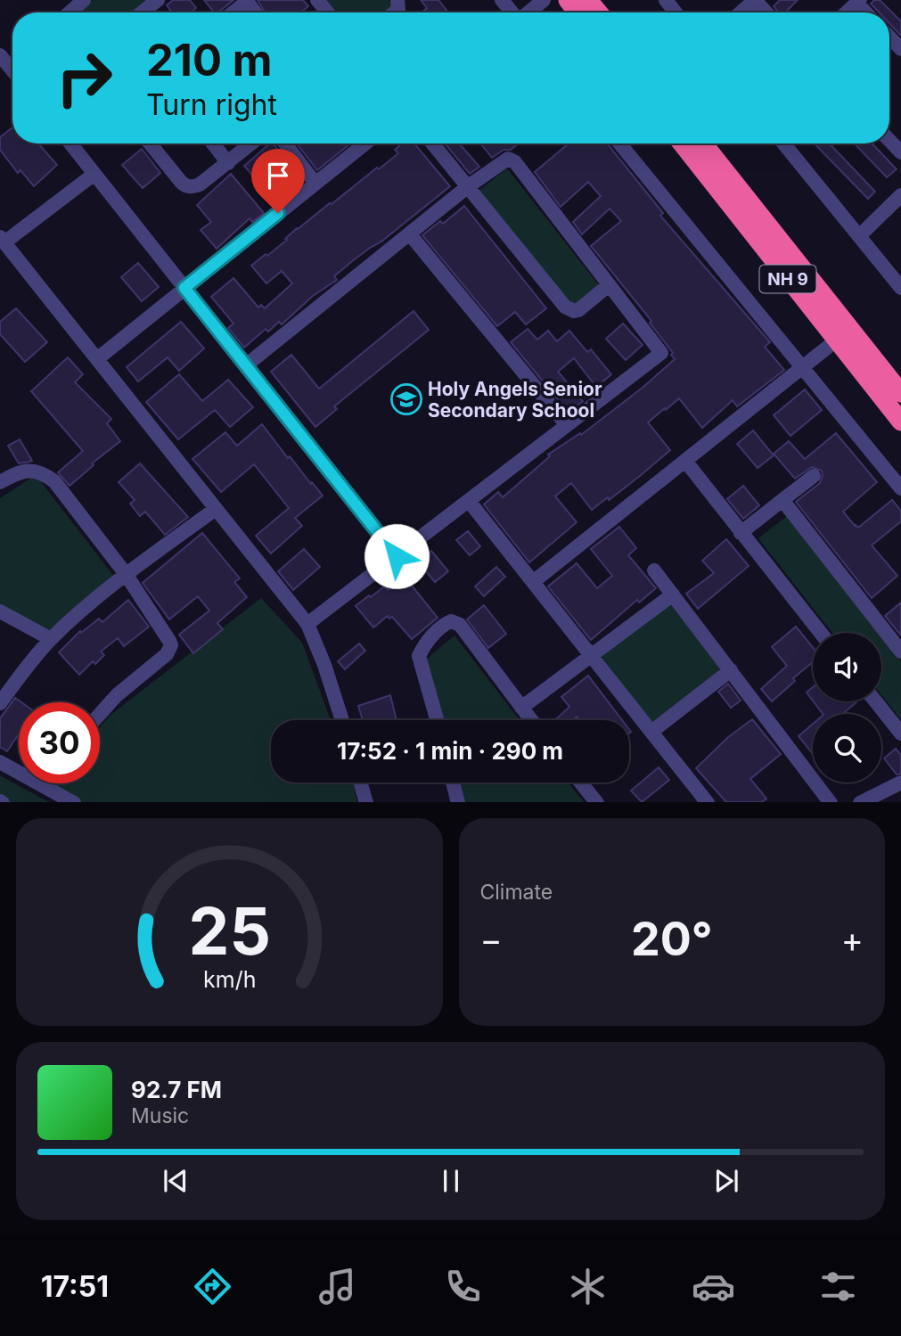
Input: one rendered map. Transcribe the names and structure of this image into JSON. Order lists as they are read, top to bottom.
{
  "streets": {
    "highway": ["NH 9"]
  },
  "places": {
    "school or university": ["Holy Angels Senior Secondary School"]
  },
  "page": {
    "turn": ["210 m", "Turn right"],
    "limit": "30",
    "trip": "17:52 · 1 min · 290 m",
    "tile": "Climate",
    "heat": ["−", "20°", "+"],
    "song": ["92.7 FM", "Music"],
    "tabs": "17:51",
    "gauge": ["25", "km/h"]
  }
}
